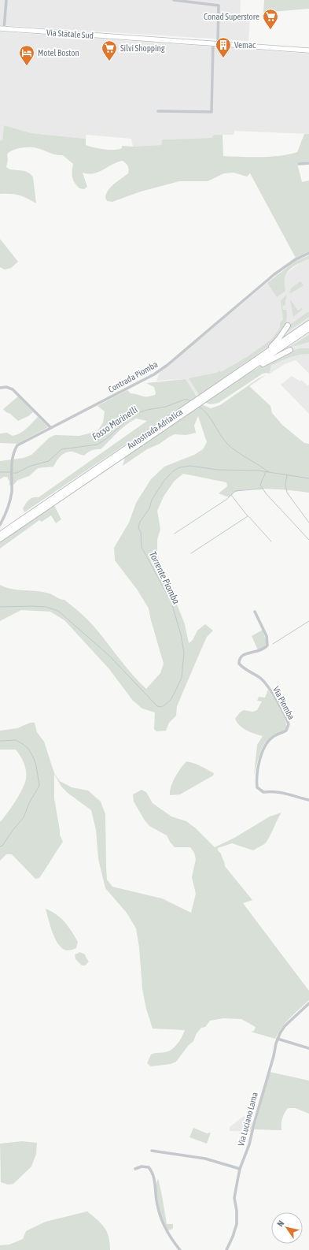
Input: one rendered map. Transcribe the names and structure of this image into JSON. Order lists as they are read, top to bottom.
{
  "streets": {
    "highway": ["Autostrada Adriatica"],
    "main road": ["Via Statale Sud"],
    "street": ["Contrada Piomba", "Via Piomba", "Via Luciano Lama"]
  },
  "water": ["Fosso Marinelli", "Torrente Piomba"],
  "places": {
    "supermarket": ["Conad Superstore", "Silvi Shopping"],
    "building": ["Vemac"],
    "hotel": ["Motel Boston"]
  },
  "north": "top left"
}
